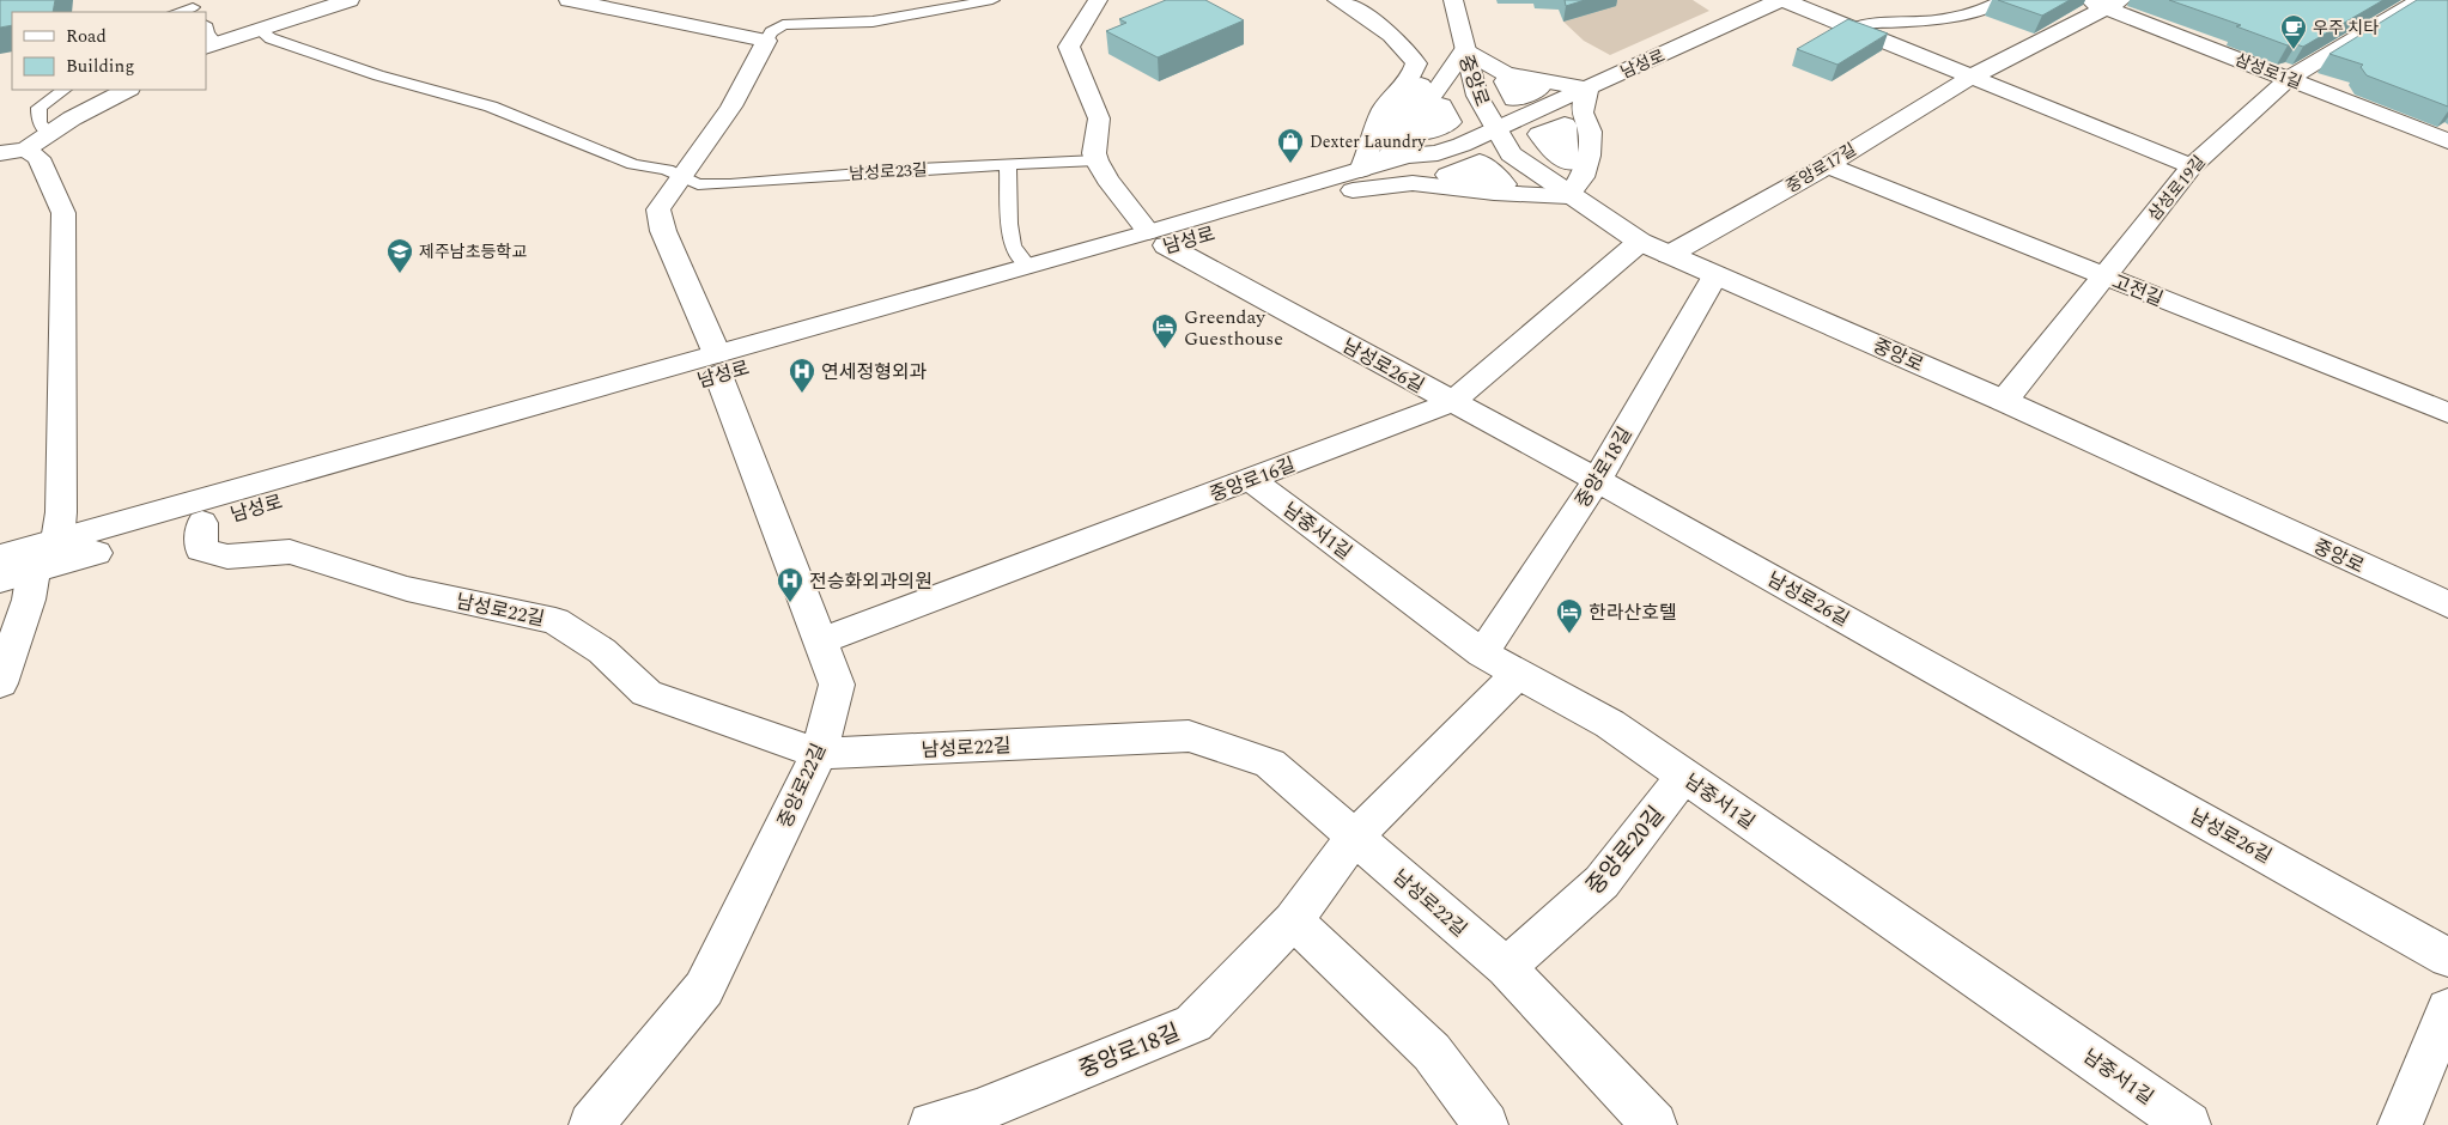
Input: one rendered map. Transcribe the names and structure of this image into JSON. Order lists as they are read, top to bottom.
{
  "streets": {
    "street": [
      "남성로",
      "삼성로1길",
      "중앙로",
      "중앙로17길",
      "삼성로19길",
      "고전길",
      "남성로26길",
      "중앙로18길",
      "중앙로16길",
      "남중서1길",
      "남성로22길",
      "중앙로22길",
      "중앙로20길"
    ],
    "lane": ["남성로23길"]
  },
  "crossings": [
    ["남성로", "중앙로"],
    ["남성로", "남성로26길"],
    ["남성로", "남성로22길"],
    ["남성로", "중앙로22길"],
    ["삼성로1길", "중앙로17길"],
    ["삼성로1길", "삼성로19길"],
    ["중앙로", "중앙로17길"],
    ["중앙로", "삼성로19길"],
    ["중앙로", "중앙로18길"],
    ["중앙로", "중앙로16길"],
    ["중앙로17길", "고전길"],
    ["삼성로19길", "고전길"],
    ["남성로26길", "중앙로18길"],
    ["남성로26길", "중앙로16길"],
    ["중앙로18길", "남중서1길"],
    ["중앙로18길", "남성로22길"],
    ["중앙로16길", "남중서1길"],
    ["중앙로16길", "중앙로22길"],
    ["남중서1길", "중앙로20길"],
    ["남성로22길", "중앙로22길"],
    ["남성로22길", "중앙로20길"]
  ],
  "places": {
    "cafe": ["우주 치타"],
    "shop": ["Dexter Laundry"],
    "school or university": ["제주남초등학교"],
    "hotel": ["Greenday Guesthouse", "한라산호텔"],
    "hospital": ["연세정형외과", "전승화외과의원"]
  },
  "legend": ["Road", "Building"]
}
